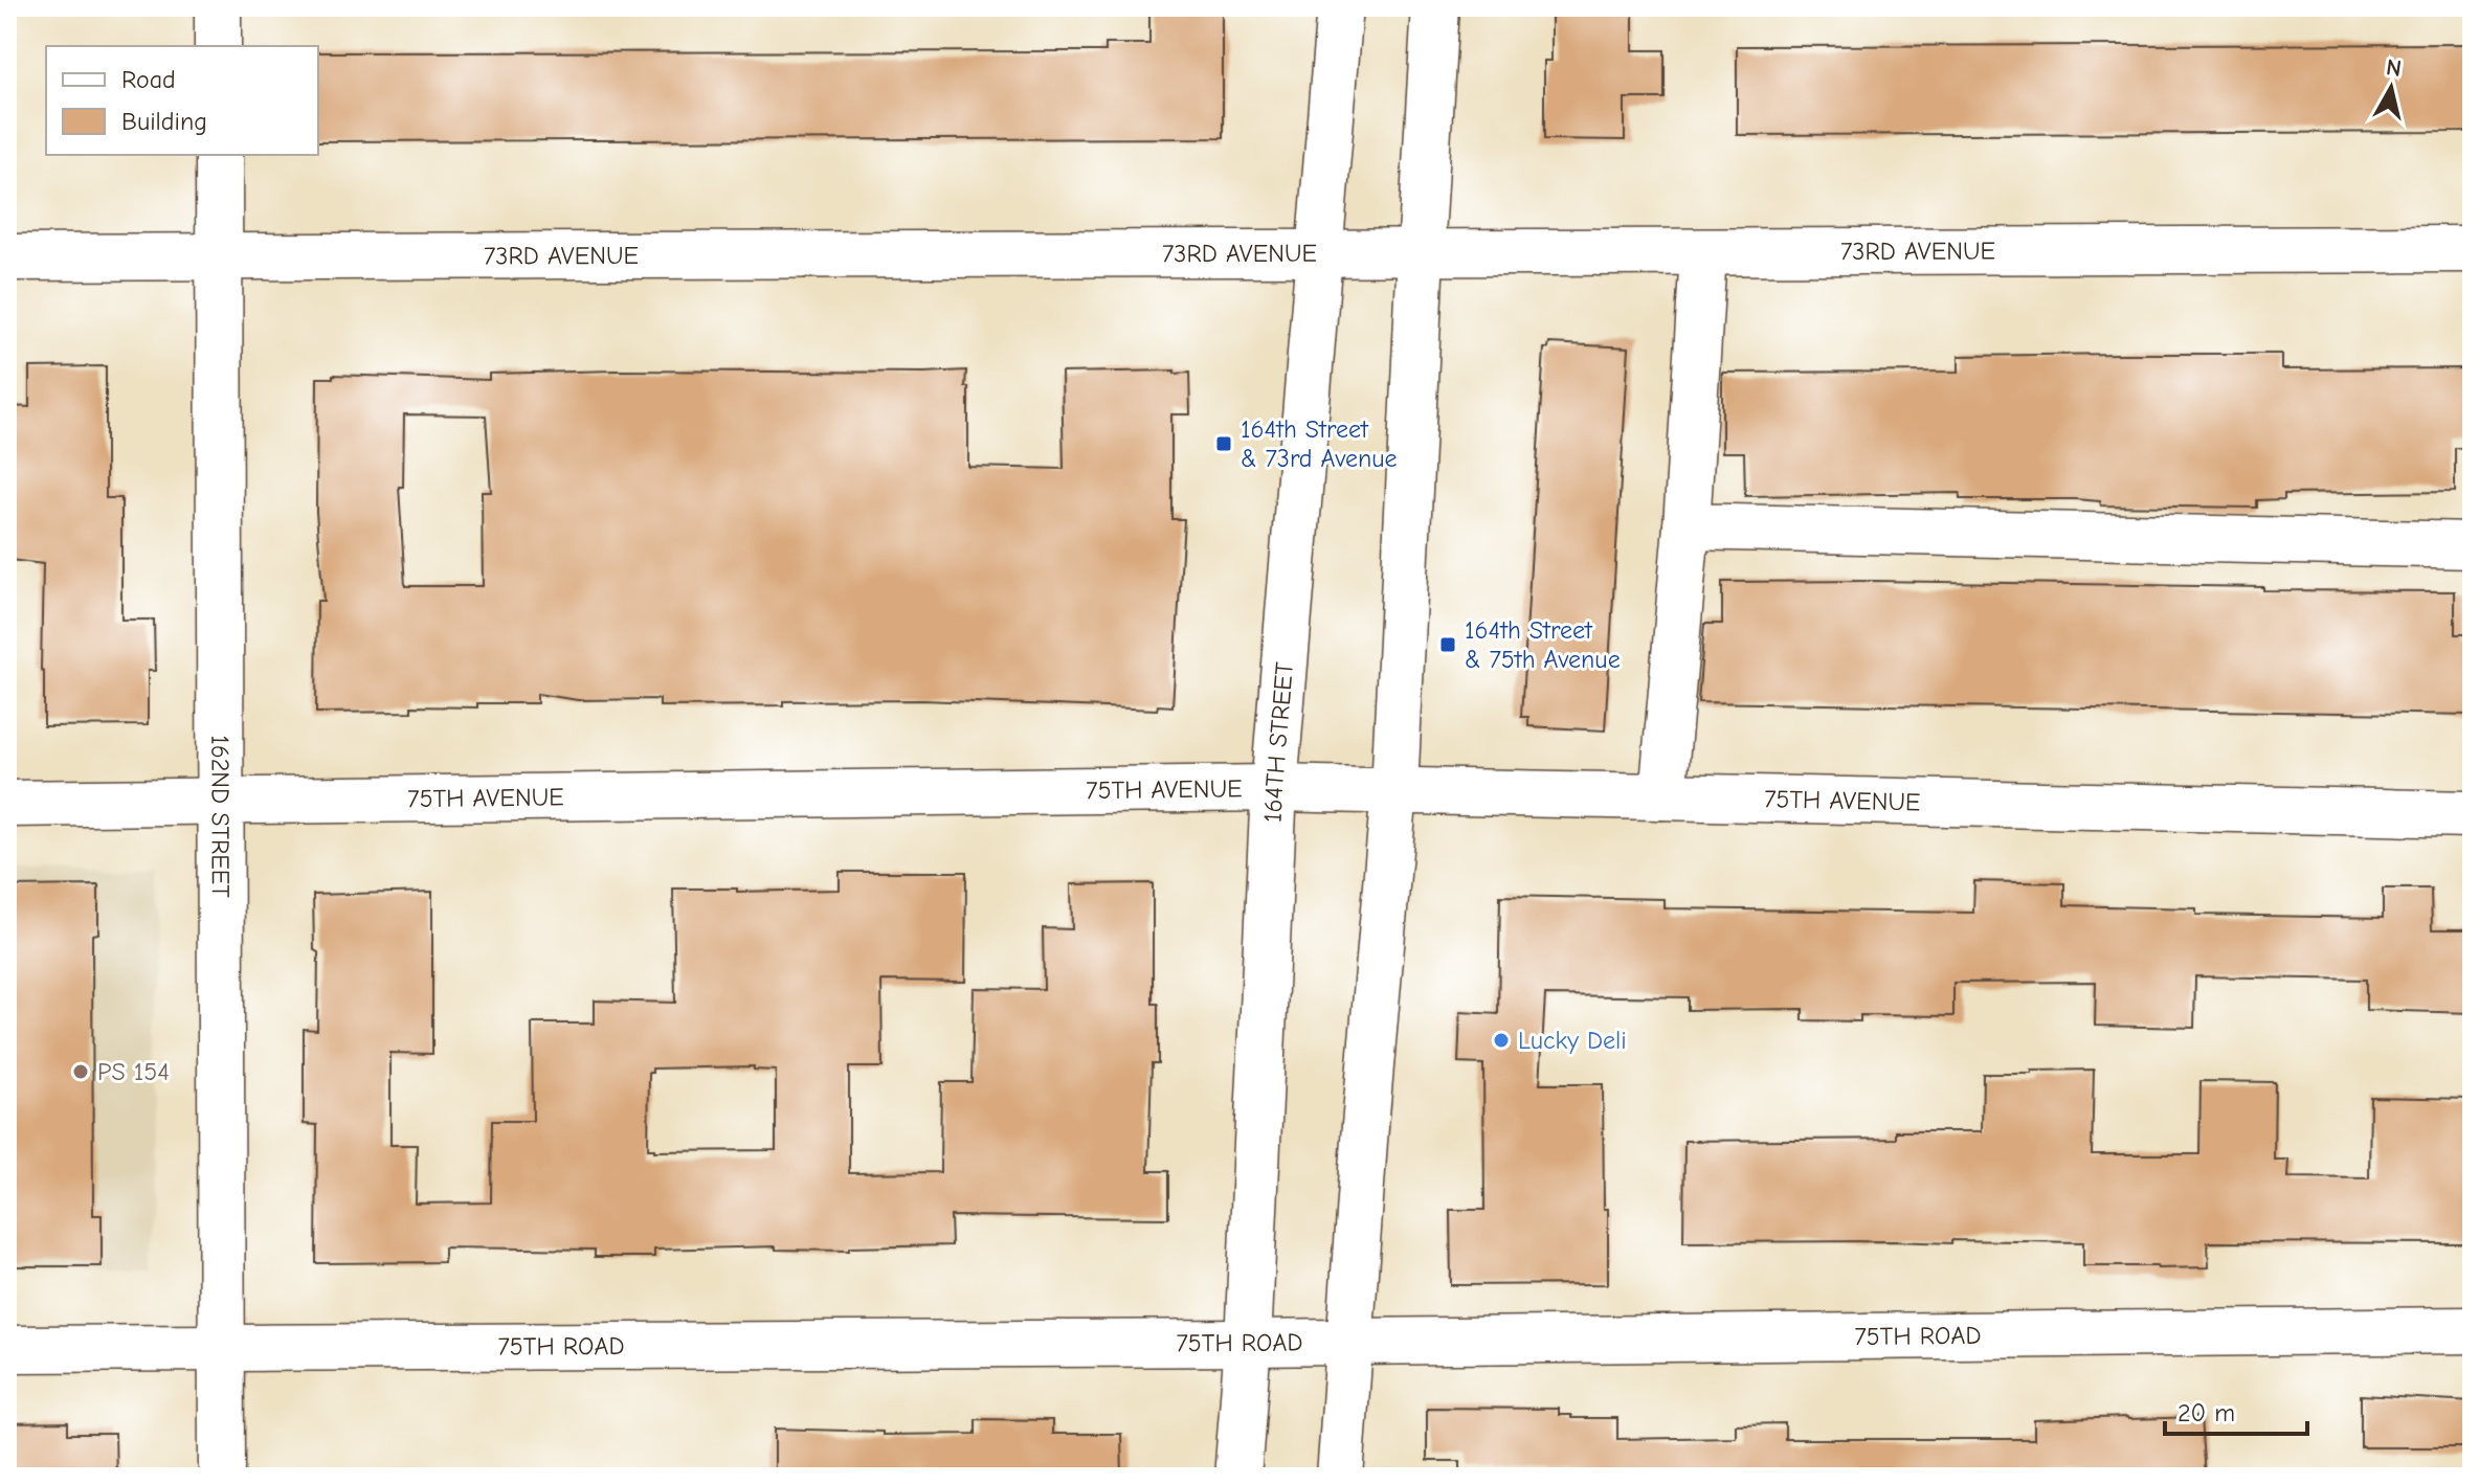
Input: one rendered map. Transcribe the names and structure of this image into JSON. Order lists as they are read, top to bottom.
{
  "streets": {
    "street": [
      "73RD AVENUE",
      "164TH STREET",
      "75TH AVENUE",
      "162ND STREET",
      "75TH ROAD"
    ]
  },
  "crossings": [
    ["73RD AVENUE", "164TH STREET"],
    ["73RD AVENUE", "162ND STREET"],
    ["164TH STREET", "75TH AVENUE"],
    ["164TH STREET", "75TH ROAD"],
    ["75TH AVENUE", "162ND STREET"],
    ["162ND STREET", "75TH ROAD"]
  ],
  "places": {
    "transit": ["164th Street & 73rd Avenue", "164th Street & 75th Avenue"],
    "other": ["Lucky Deli", "PS 154"]
  },
  "legend": ["Road", "Building"],
  "scale_bar": "20 m",
  "north": "top"
}
